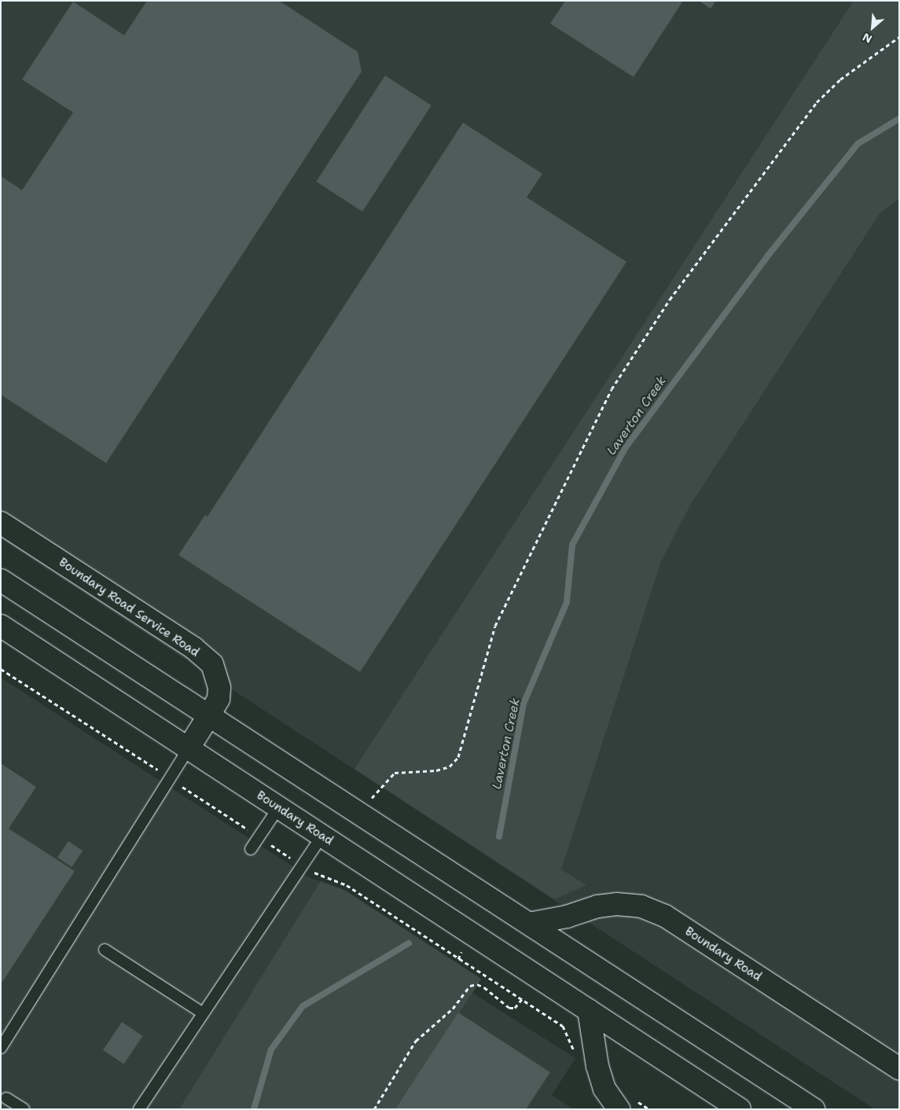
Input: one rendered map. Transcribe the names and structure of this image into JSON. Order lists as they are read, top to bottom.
{
  "streets": {
    "main road": ["Boundary Road Service Road", "Boundary Road"]
  },
  "crossings": [
    ["Boundary Road Service Road", "Boundary Road"]
  ],
  "water": ["Laverton Creek"],
  "north": "bottom left"
}
